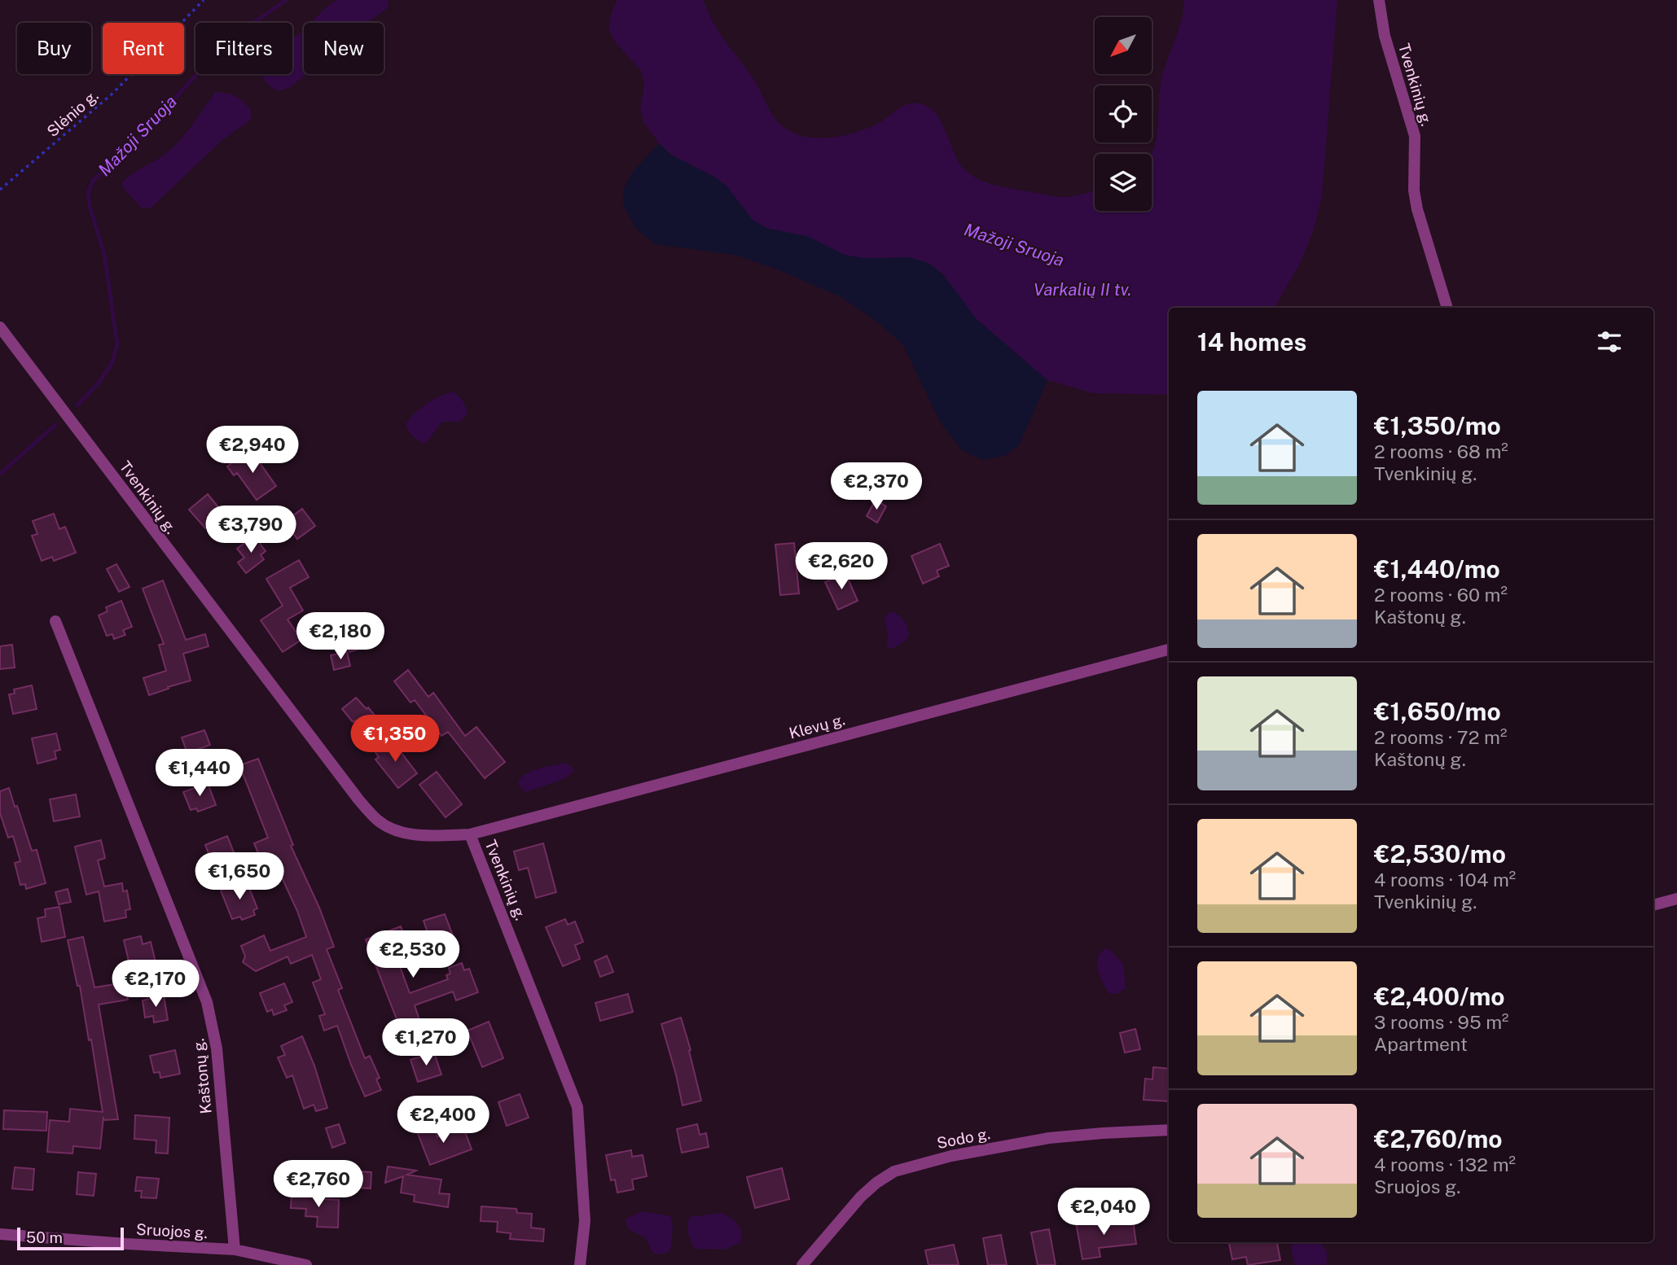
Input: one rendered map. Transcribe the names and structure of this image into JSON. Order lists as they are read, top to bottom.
{
  "streets": {
    "street": [
      "Tvenkinių g.",
      "Klevų g.",
      "Kaštonų g.",
      "Sodo g.",
      "Sruojos g."
    ],
    "path": ["Slėnio g."]
  },
  "crossings": [
    ["Tvenkinių g.", "Klevų g."],
    ["Kaštonų g.", "Sruojos g."]
  ],
  "water": ["Mažoji Sruoja", "Varkalių II tv."],
  "scale_bar": "50 m",
  "north": "bottom left",
  "page": {
    "chip": [
      "Buy",
      "Rent",
      "Filters",
      "New"
    ],
    "heading": "14 homes",
    "list": [
      {
        "name": "€1,350/mo",
        "note": "2 rooms · 68 m² · Tvenkinių g."
      },
      {
        "name": "€1,440/mo",
        "note": "2 rooms · 60 m² · Kaštonų g."
      },
      {
        "name": "€1,650/mo",
        "note": "2 rooms · 72 m² · Kaštonų g."
      },
      {
        "name": "€2,530/mo",
        "note": "4 rooms · 104 m² · Tvenkinių g."
      },
      {
        "name": "€2,400/mo",
        "note": "3 rooms · 95 m² · Apartment"
      },
      {
        "name": "€2,760/mo",
        "note": "4 rooms · 132 m² · Sruojos g."
      }
    ],
    "price": [
      "€2,940",
      "€2,370",
      "€3,790",
      "€2,620",
      "€2,180",
      "€1,350",
      "€1,440",
      "€1,650",
      "€2,530",
      "€2,170",
      "€1,270",
      "€2,400",
      "€2,760",
      "€2,040"
    ],
    "scale": "50 m"
  }
}
